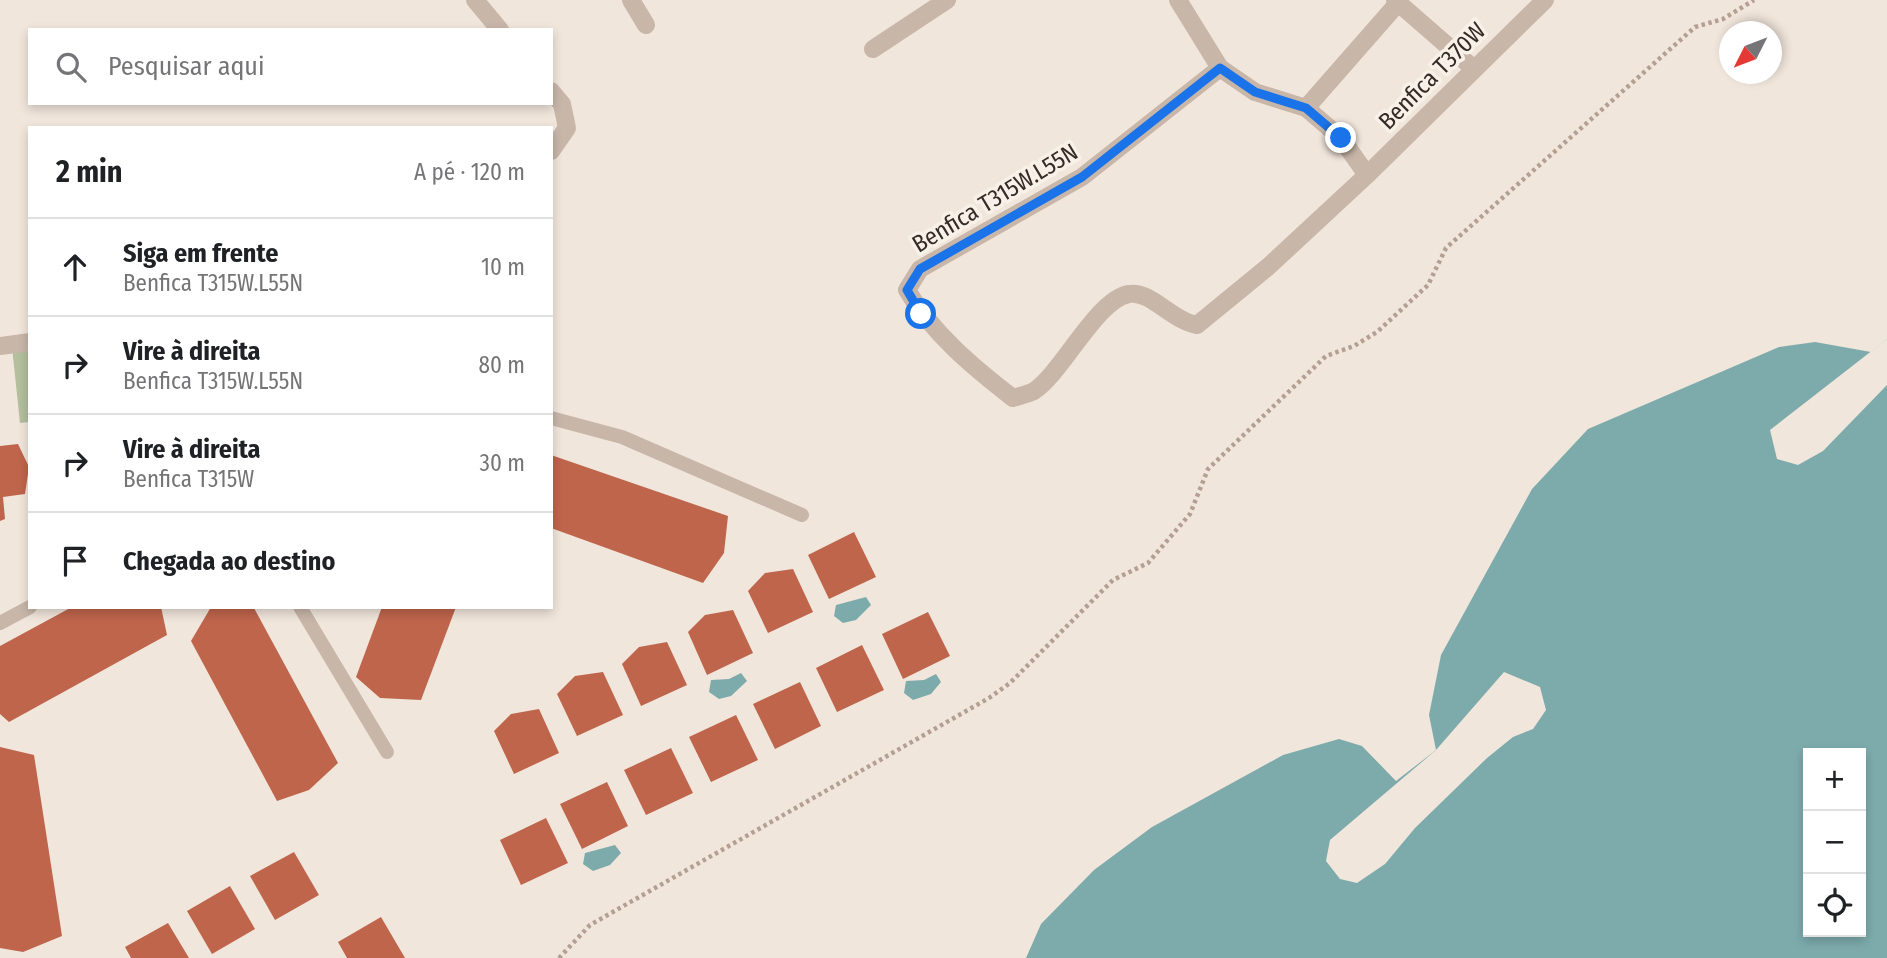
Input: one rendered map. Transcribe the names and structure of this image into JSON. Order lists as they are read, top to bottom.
{
  "streets": {
    "street": ["Benfica T370W", "Benfica T315W.L55N"]
  },
  "crossings": [
    ["Benfica T370W", "Benfica T315W.L55N"]
  ],
  "north": "bottom left",
  "page": {
    "search": "Pesquisar aqui",
    "heading": ["2 min", "A pé · 120 m"],
    "list": [
      ["Siga em frente", "Benfica T315W.L55N", "10 m"],
      ["Vire à direita", "Benfica T315W.L55N", "80 m"],
      ["Vire à direita", "Benfica T315W", "30 m"],
      "Chegada ao destino"
    ],
    "map_buttons": ["+", "−"]
  }
}
